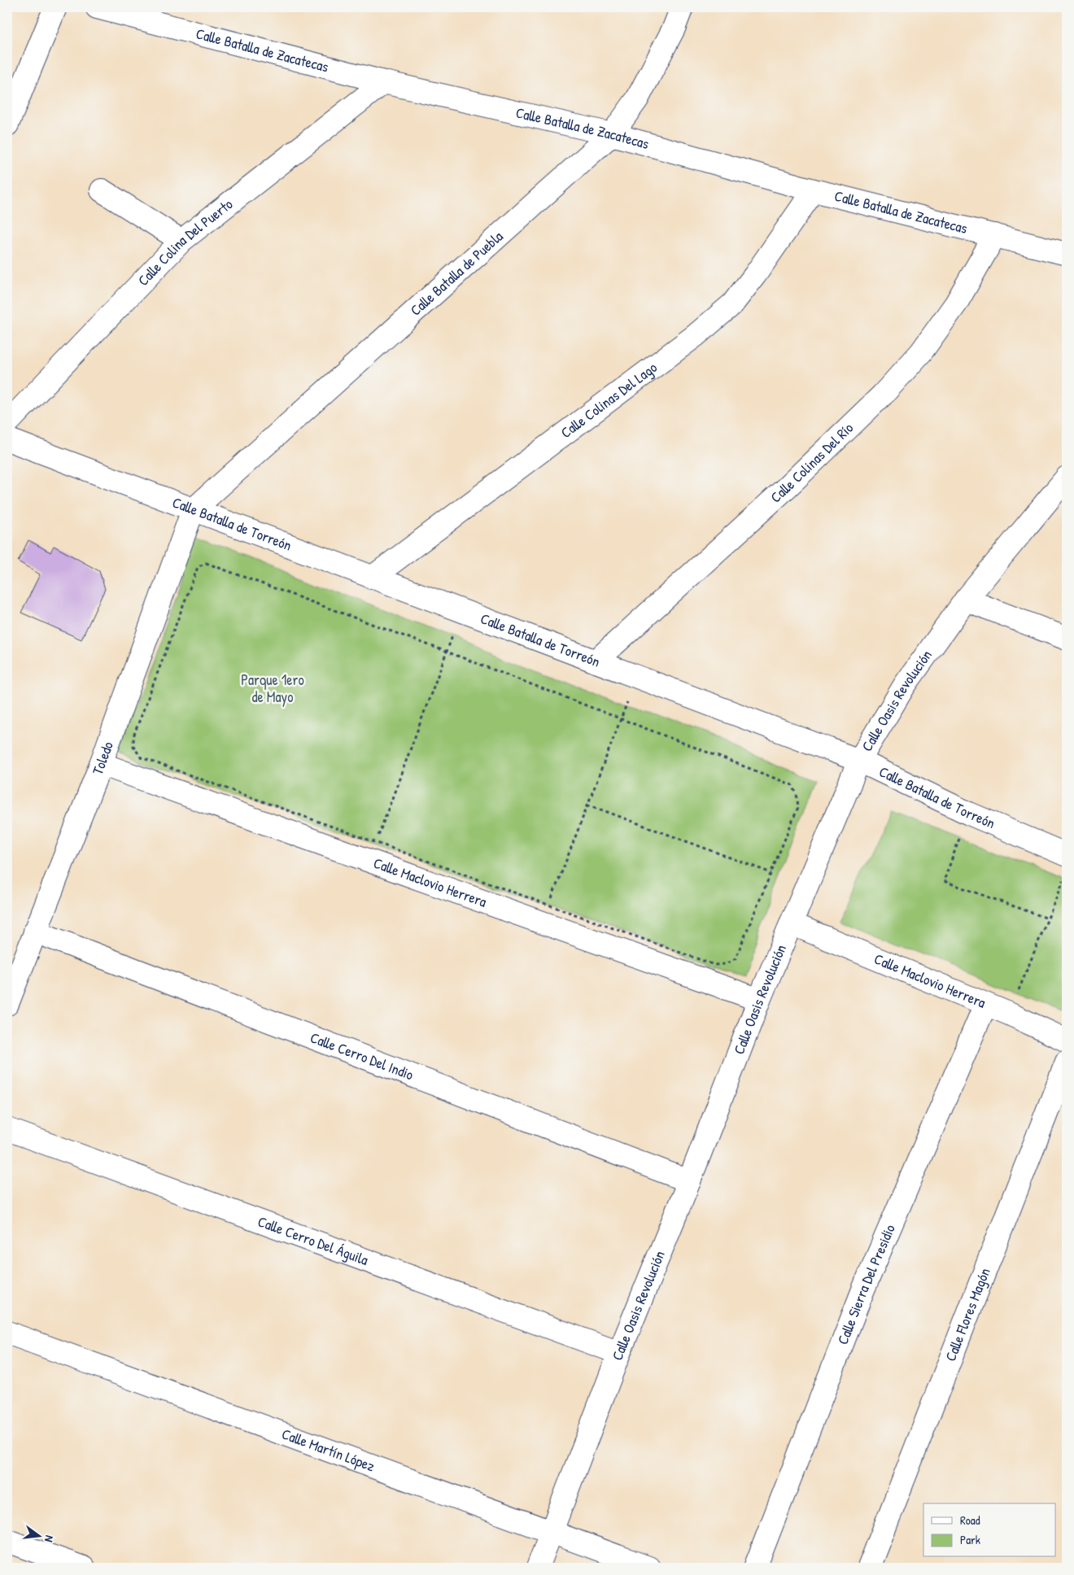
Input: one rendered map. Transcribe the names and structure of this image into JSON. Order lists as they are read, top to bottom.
{
  "streets": {
    "street": [
      "Calle Batalla de Zacatecas",
      "Calle Colina Del Puerto",
      "Calle Batalla de Puebla",
      "Calle Colinas Del Lago",
      "Calle Colinas Del Río",
      "Calle Batalla de Torreón",
      "Calle Oasis Revolución",
      "Toledo",
      "Calle Maclovio Herrera",
      "Calle Cerro Del Indio",
      "Calle Cerro Del Águila",
      "Calle Sierra Del Presidio",
      "Calle Flores Magón",
      "Calle Martín López"
    ]
  },
  "crossings": [
    ["Calle Batalla de Zacatecas", "Calle Colina Del Puerto"],
    ["Calle Batalla de Zacatecas", "Calle Batalla de Puebla"],
    ["Calle Batalla de Zacatecas", "Calle Colinas Del Lago"],
    ["Calle Batalla de Zacatecas", "Calle Colinas Del Río"],
    ["Calle Batalla de Puebla", "Calle Batalla de Torreón"],
    ["Calle Batalla de Puebla", "Toledo"],
    ["Calle Colinas Del Lago", "Calle Batalla de Torreón"],
    ["Calle Colinas Del Río", "Calle Batalla de Torreón"],
    ["Calle Batalla de Torreón", "Calle Oasis Revolución"],
    ["Calle Batalla de Torreón", "Toledo"],
    ["Calle Oasis Revolución", "Calle Maclovio Herrera"],
    ["Calle Oasis Revolución", "Calle Cerro Del Indio"],
    ["Calle Oasis Revolución", "Calle Cerro Del Águila"],
    ["Calle Oasis Revolución", "Calle Martín López"],
    ["Toledo", "Calle Maclovio Herrera"],
    ["Toledo", "Calle Cerro Del Indio"],
    ["Calle Maclovio Herrera", "Calle Sierra Del Presidio"]
  ],
  "parks": ["Parque 1ero de Mayo"],
  "legend": ["Road", "Park"],
  "north": "right"
}
